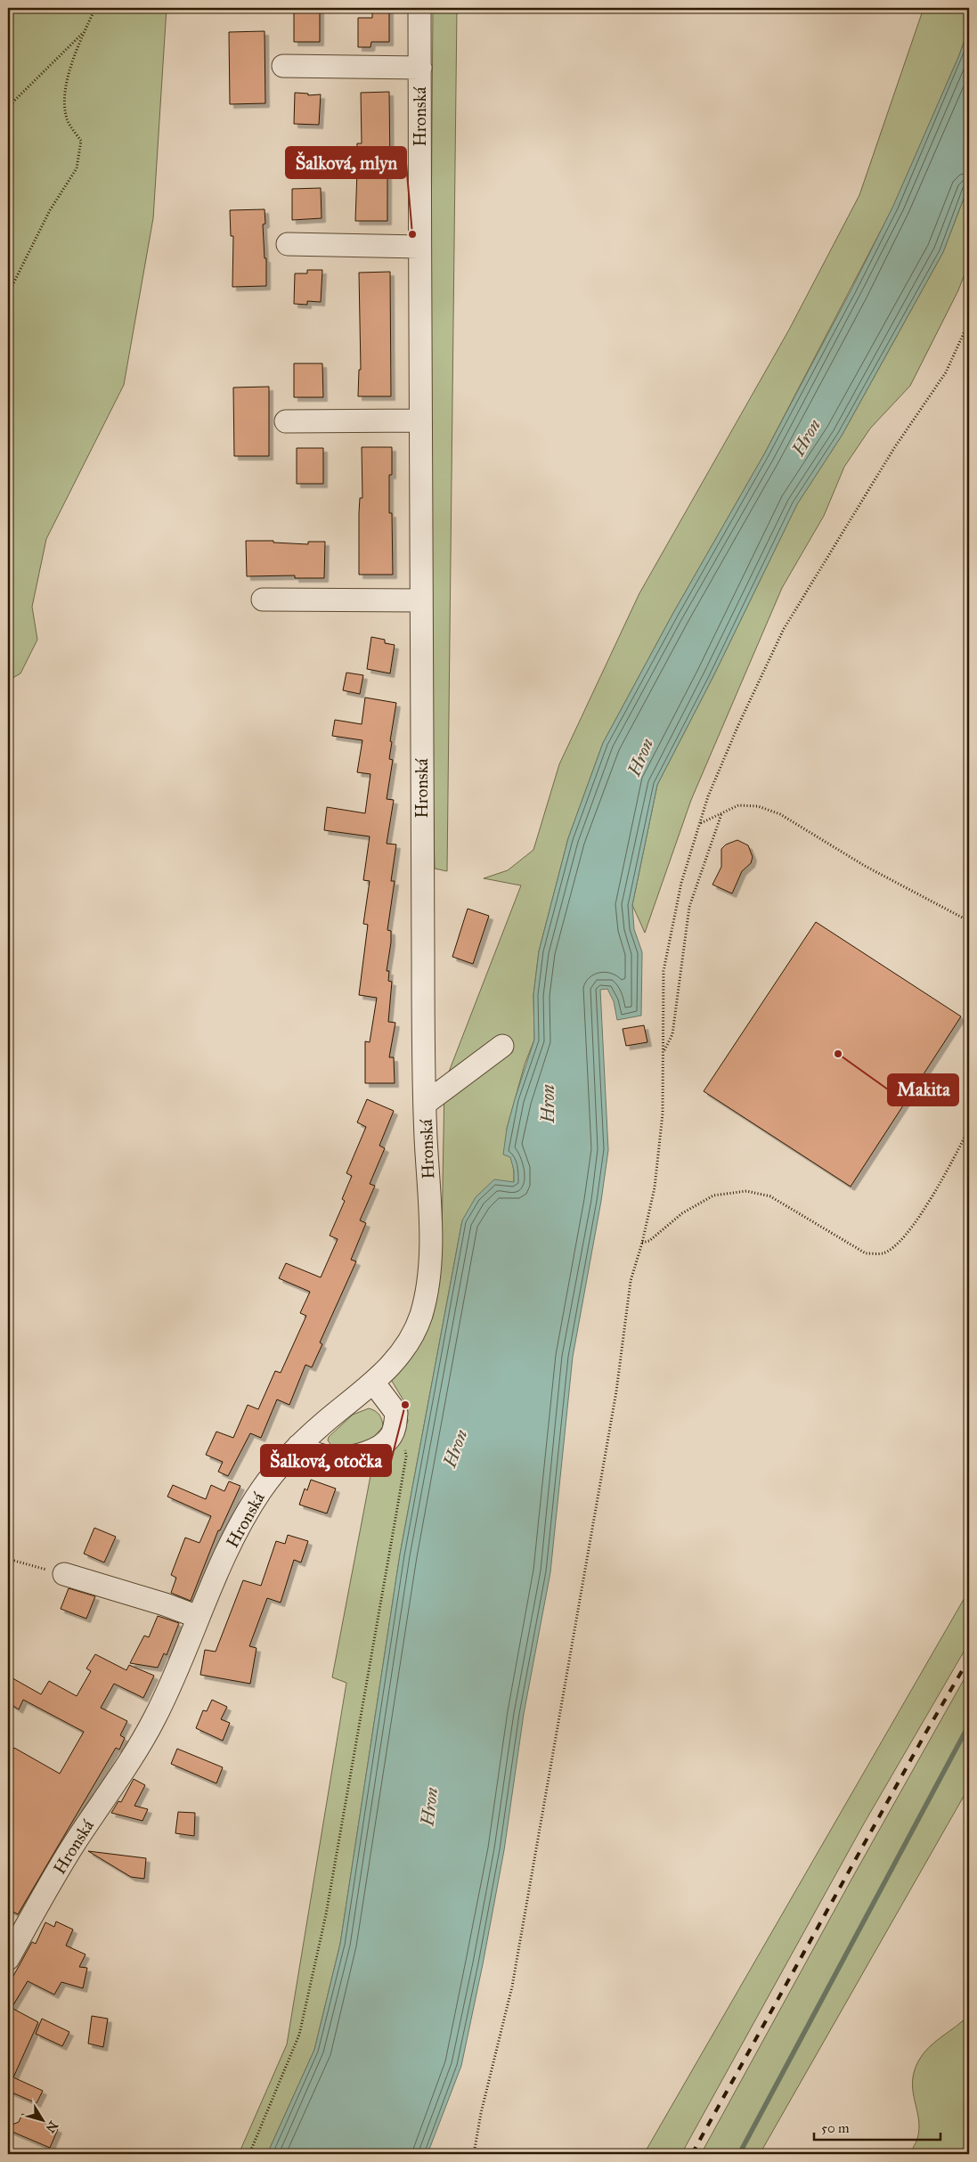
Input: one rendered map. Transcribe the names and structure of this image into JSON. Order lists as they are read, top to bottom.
{
  "streets": {
    "street": ["Hronská"]
  },
  "water": ["Hron"],
  "places": ["Šalková, mlyn", "Makita", "Šalková, otočka"],
  "scale_bar": "50 m",
  "north": "bottom right"
}
